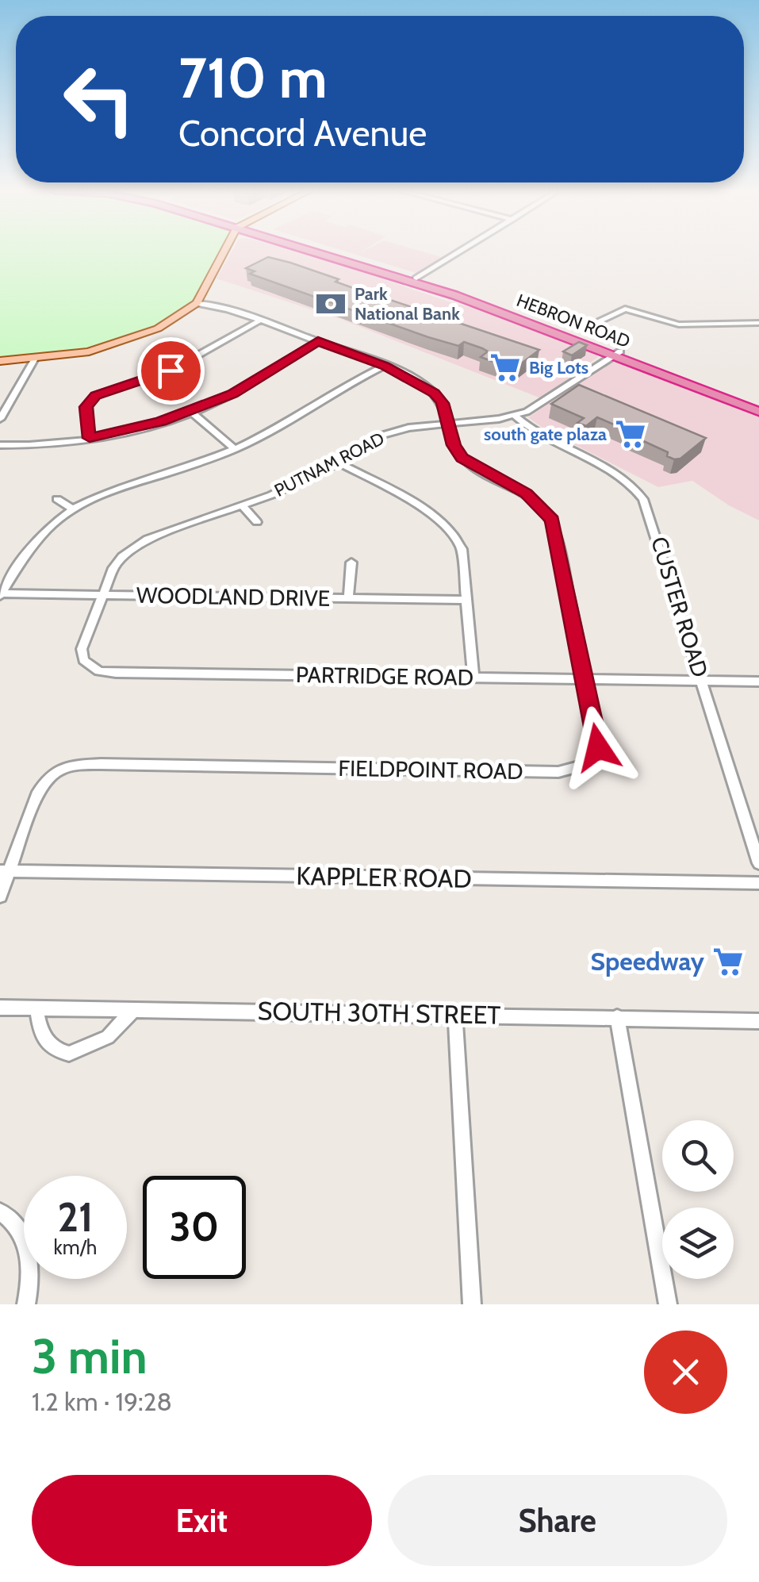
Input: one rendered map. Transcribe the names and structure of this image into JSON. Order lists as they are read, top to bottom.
{
  "streets": {
    "highway": ["HEBRON ROAD"],
    "street": [
      "PUTNAM ROAD",
      "WOODLAND DRIVE",
      "CUSTER ROAD",
      "PARTRIDGE ROAD",
      "FIELDPOINT ROAD",
      "KAPPLER ROAD",
      "SOUTH 30TH STREET"
    ]
  },
  "crossings": [
    ["HEBRON ROAD", "PUTNAM ROAD"],
    ["PUTNAM ROAD", "WOODLAND DRIVE"],
    ["PUTNAM ROAD", "CUSTER ROAD"],
    ["PUTNAM ROAD", "PARTRIDGE ROAD"],
    ["PUTNAM ROAD", "FIELDPOINT ROAD"],
    ["WOODLAND DRIVE", "PARTRIDGE ROAD"],
    ["CUSTER ROAD", "PARTRIDGE ROAD"],
    ["PARTRIDGE ROAD", "FIELDPOINT ROAD"],
    ["FIELDPOINT ROAD", "KAPPLER ROAD"]
  ],
  "places": {
    "bank": ["Park National Bank"],
    "supermarket": ["Big Lots", "south gate plaza", "Speedway"]
  },
  "page": {
    "turn": ["710 m", "Concord Avenue"],
    "speed": "21 km/h",
    "limit": "30",
    "heading": ["3 min", "1.2 km · 19:28"],
    "buttons": ["Exit", "Share"]
  }
}
